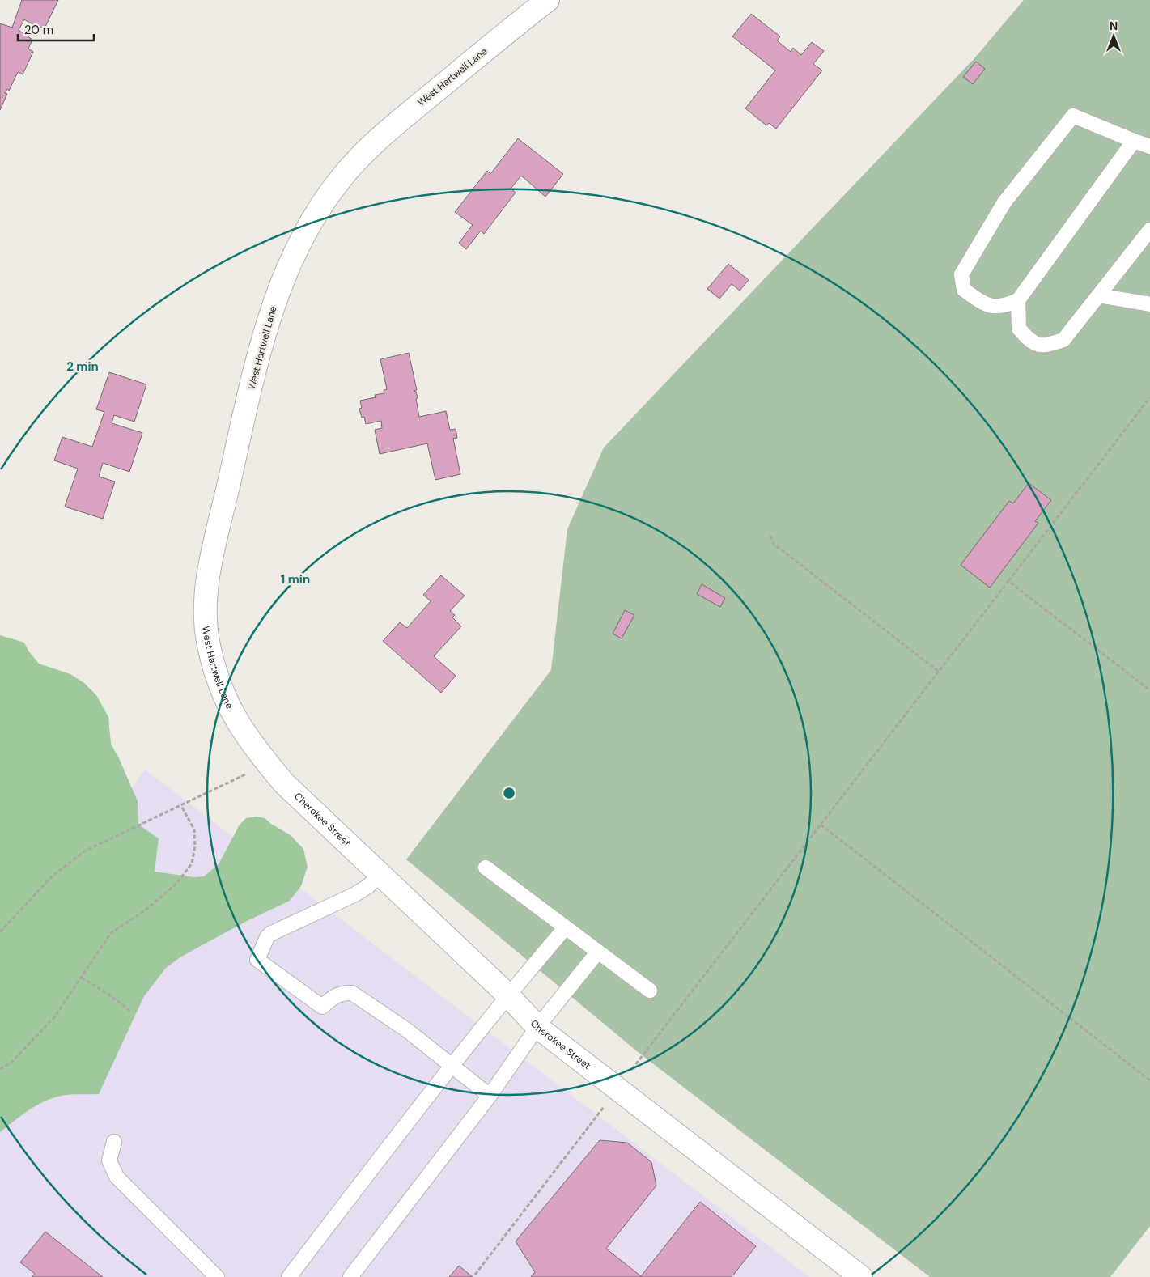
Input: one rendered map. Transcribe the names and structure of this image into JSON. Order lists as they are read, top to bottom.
{
  "streets": {
    "street": ["West Hartwell Lane", "Cherokee Street"]
  },
  "crossings": [
    ["West Hartwell Lane", "Cherokee Street"]
  ],
  "scale_bar": "20 m",
  "north": "top",
  "rings": ["2 min", "1 min"]
}
